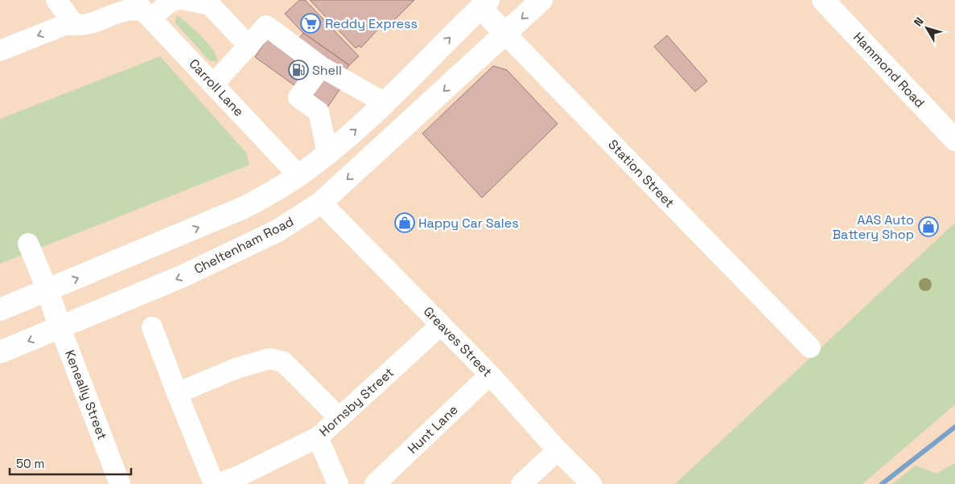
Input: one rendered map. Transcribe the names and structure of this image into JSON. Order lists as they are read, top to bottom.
{
  "streets": {
    "main road": ["Hammond Road", "Station Street", "Cheltenham Road"],
    "street": [
      "Carroll Lane",
      "Greaves Street",
      "Keneally Street",
      "Hornsby Street",
      "Hunt Lane"
    ]
  },
  "crossings": [
    ["Station Street", "Cheltenham Road"],
    ["Cheltenham Road", "Greaves Street"],
    ["Cheltenham Road", "Keneally Street"],
    ["Greaves Street", "Hornsby Street"],
    ["Greaves Street", "Hunt Lane"]
  ],
  "places": {
    "supermarket": ["Reddy Express"],
    "fuel station": ["Shell"],
    "shop": ["Happy Car Sales", "AAS Auto Battery Shop"]
  },
  "scale_bar": "50 m",
  "north": "top left"
}
